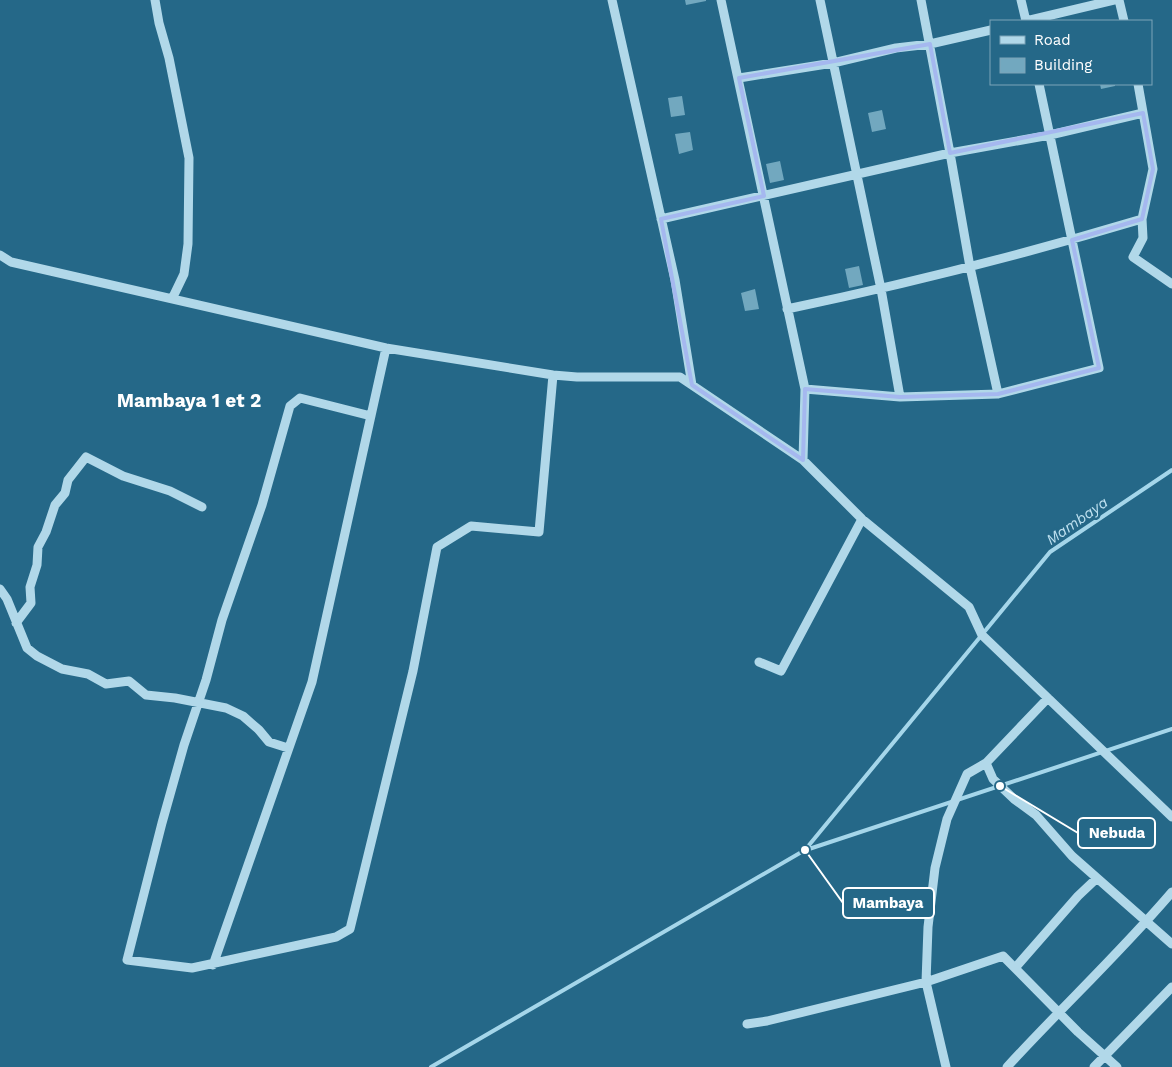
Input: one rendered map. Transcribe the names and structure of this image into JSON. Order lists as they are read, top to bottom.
{
  "districts": ["Mambaya 1 et 2"],
  "water": ["Mambaya"],
  "places": ["Nebuda", "Mambaya"],
  "legend": ["Road", "Building"]
}
